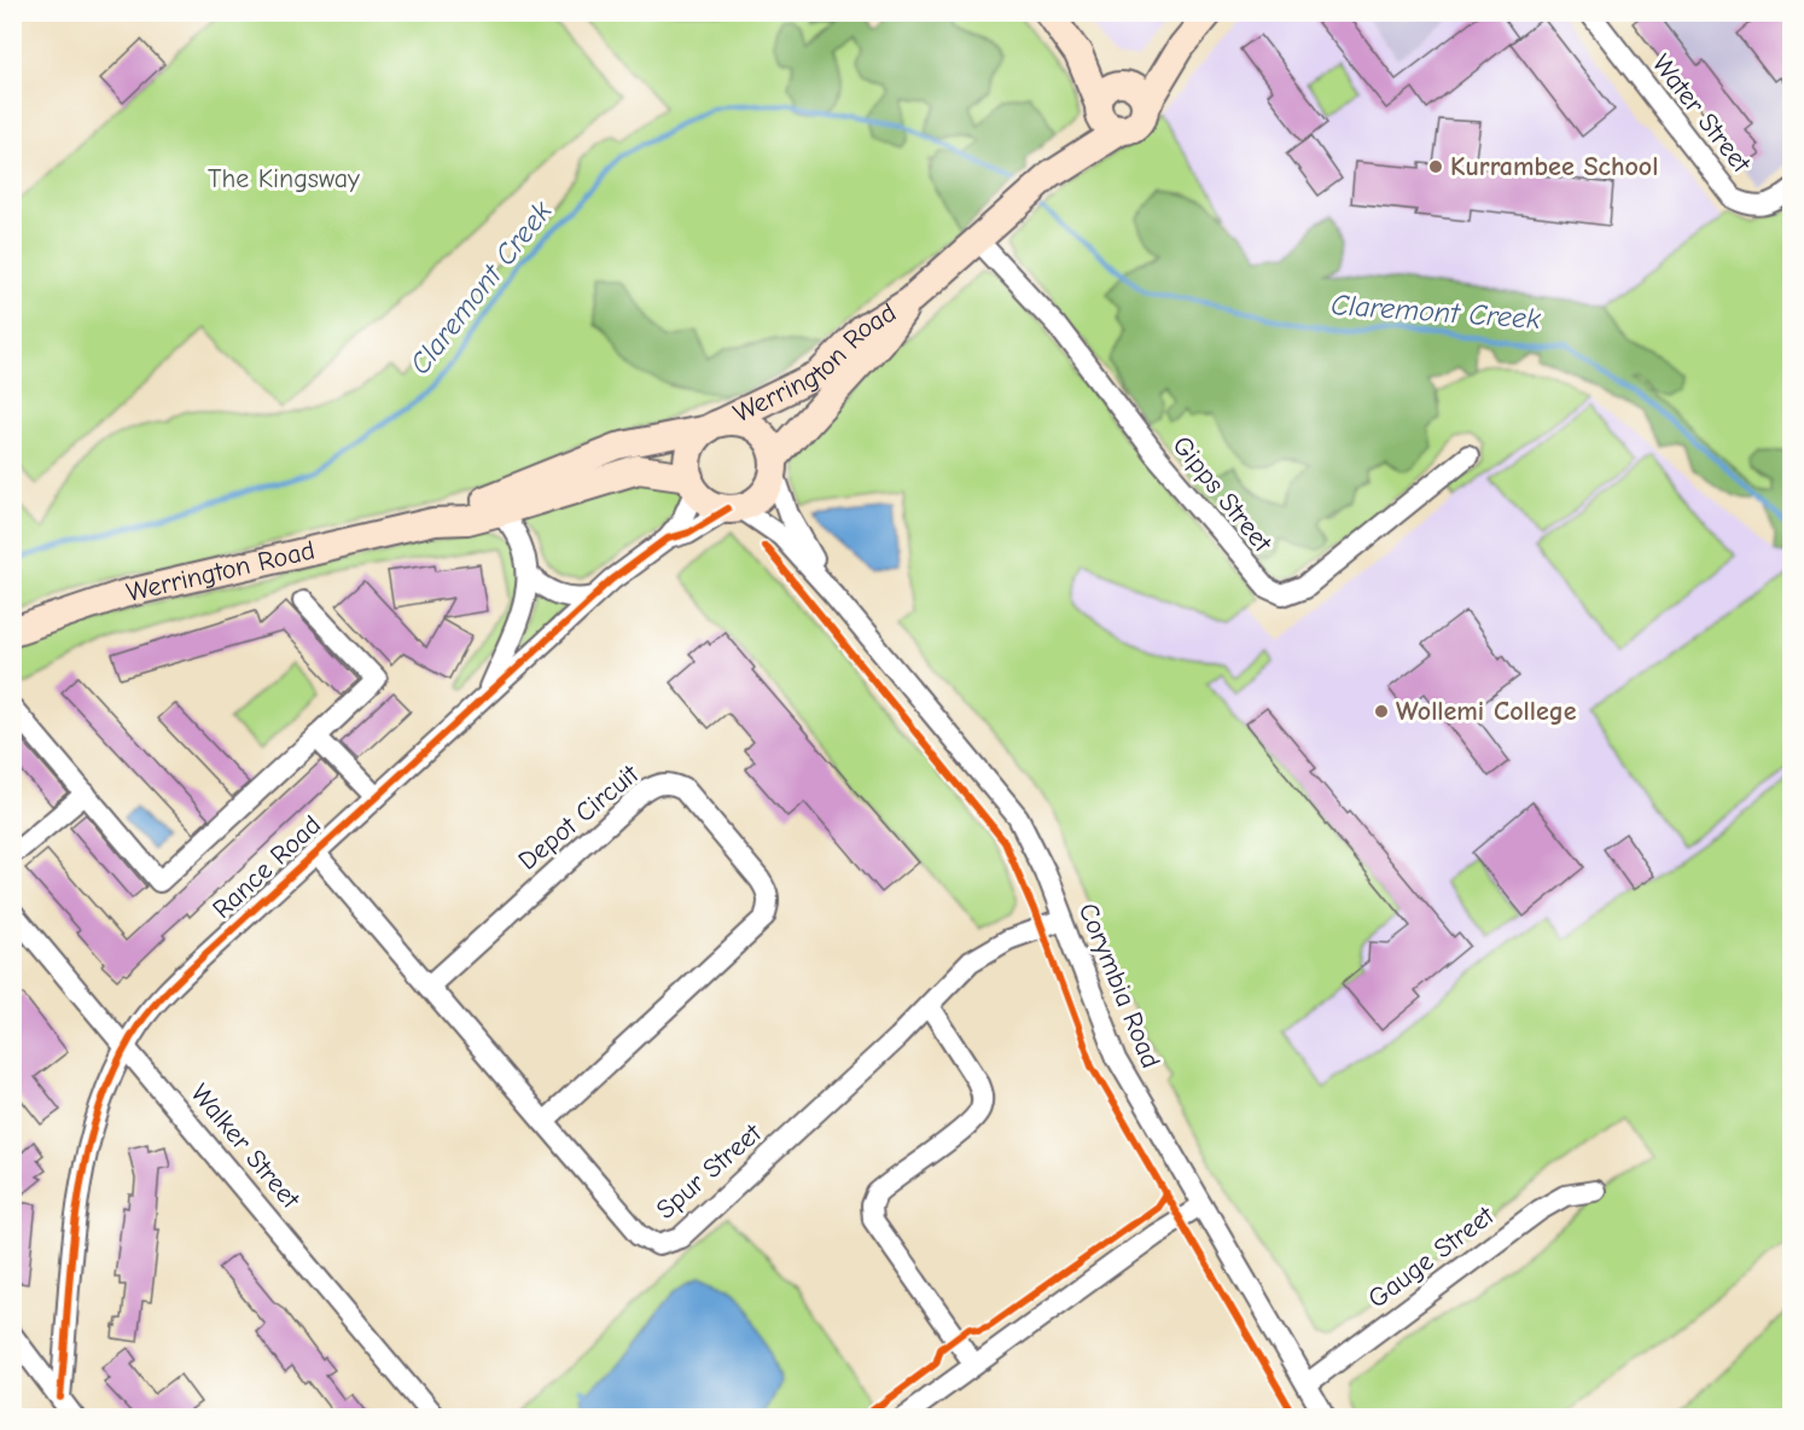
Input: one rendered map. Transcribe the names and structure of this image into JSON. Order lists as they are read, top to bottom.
{
  "streets": {
    "main road": ["Werrington Road"],
    "street": [
      "Water Street",
      "Gipps Street",
      "Depot Circuit",
      "Rance Road",
      "Corymbia Road",
      "Walker Street",
      "Spur Street",
      "Gauge Street"
    ]
  },
  "crossings": [
    ["Werrington Road", "Gipps Street"],
    ["Werrington Road", "Rance Road"],
    ["Werrington Road", "Corymbia Road"],
    ["Depot Circuit", "Spur Street"],
    ["Rance Road", "Corymbia Road"],
    ["Rance Road", "Walker Street"],
    ["Rance Road", "Spur Street"],
    ["Corymbia Road", "Spur Street"],
    ["Corymbia Road", "Gauge Street"]
  ],
  "water": ["Claremont Creek"],
  "parks": ["The Kingsway"],
  "places": ["Kurrambee School", "Wollemi College"]
}
